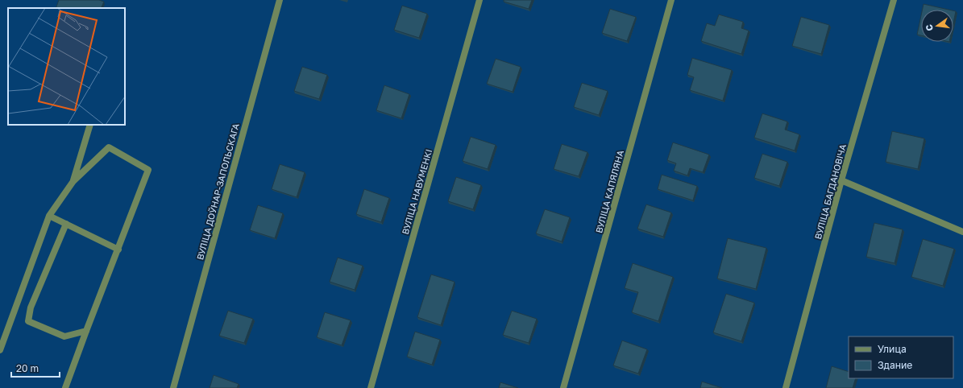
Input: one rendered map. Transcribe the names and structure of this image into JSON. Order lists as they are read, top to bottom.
{
  "streets": {
    "street": [
      "ВУЛІЦА ДОЎНАР-ЗАПОЛЬСКАГА",
      "ВУЛІЦА НАВУМЕНКІ",
      "ВУЛІЦА КАПЯЛЯНА",
      "ВУЛІЦА БАГДАНОВІЧА"
    ]
  },
  "legend": ["Улица", "Здание"],
  "scale_bar": "20 m",
  "north": "left"
}
